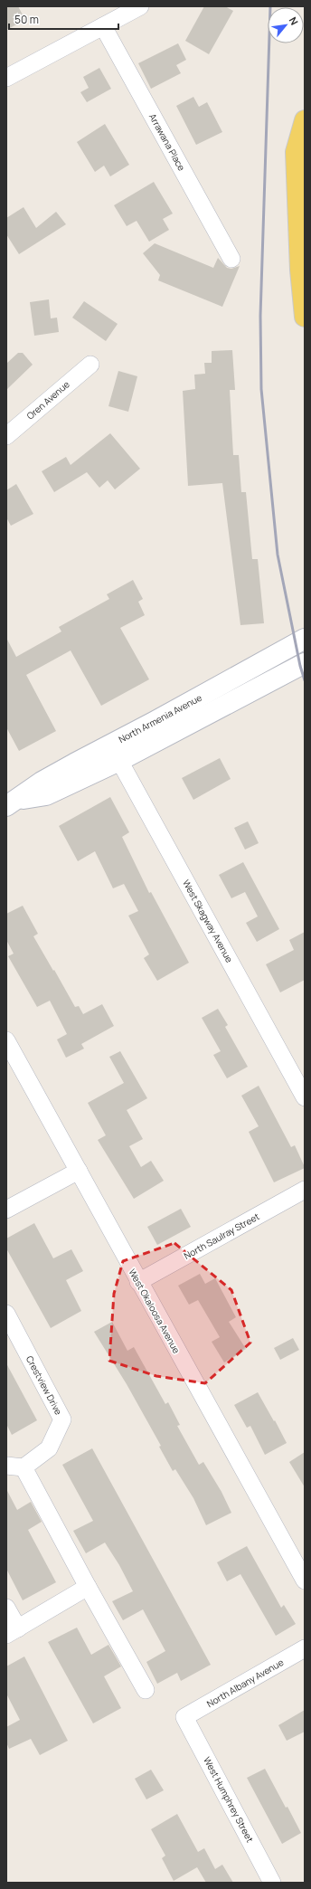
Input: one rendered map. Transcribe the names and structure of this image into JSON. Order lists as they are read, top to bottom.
{
  "streets": {
    "main road": ["North Armenia Avenue"],
    "street": [
      "Arrawana Place",
      "Oren Avenue",
      "West Skagway Avenue",
      "North Saulray Street",
      "West Okaloosa Avenue",
      "Crestview Drive",
      "North Albany Avenue",
      "West Humphrey Street"
    ]
  },
  "crossings": [
    ["North Armenia Avenue", "West Skagway Avenue"],
    ["North Saulray Street", "West Okaloosa Avenue"],
    ["North Albany Avenue", "West Humphrey Street"]
  ],
  "scale_bar": "50 m",
  "north": "top right"
}
